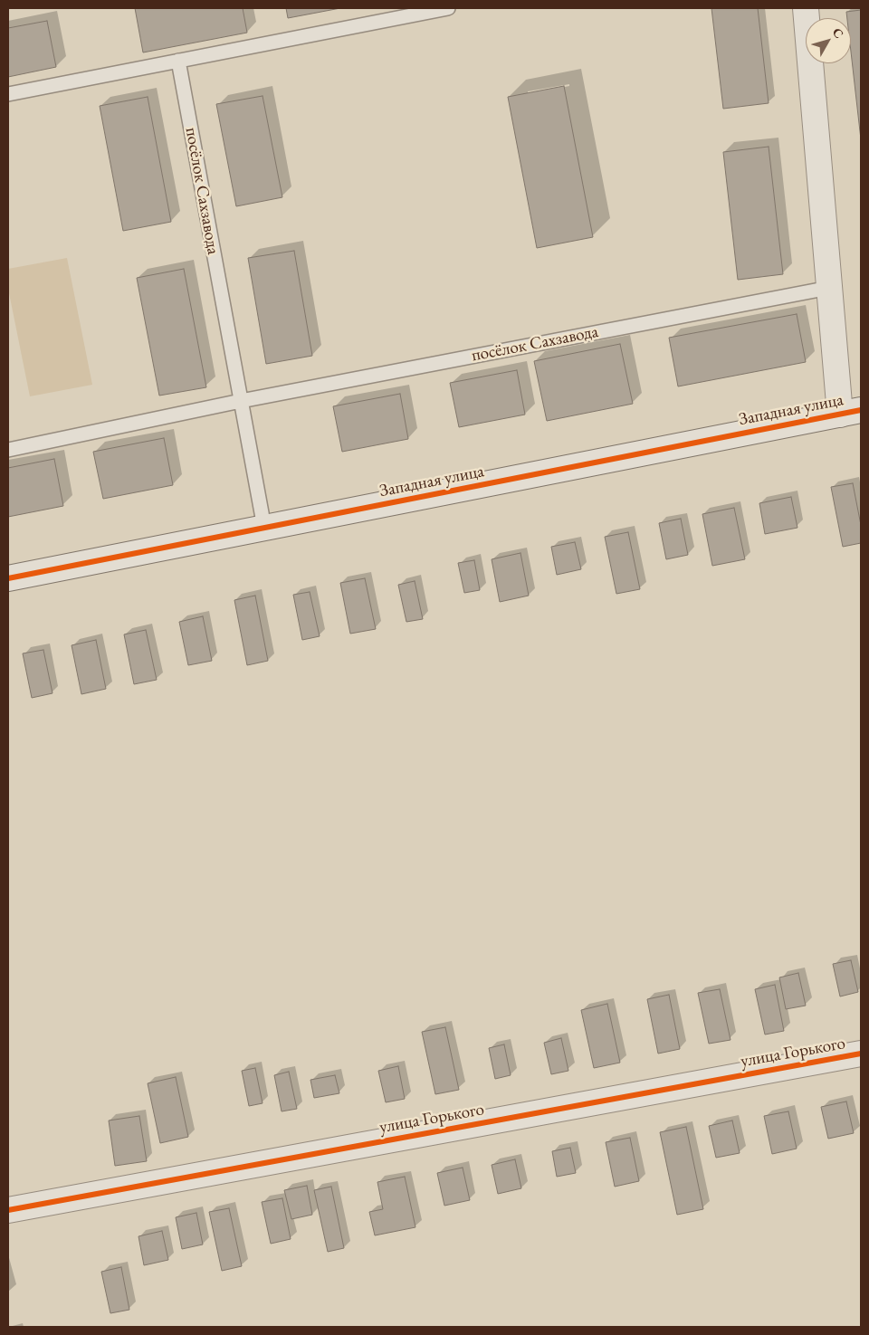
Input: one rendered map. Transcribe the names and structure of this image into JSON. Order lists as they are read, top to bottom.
{
  "streets": {
    "street": ["Западная улица", "улица Горького"],
    "lane": ["посёлок Сахзавода"]
  },
  "crossings": [
    ["посёлок Сахзавода", "Западная улица"]
  ],
  "north": "top right"
}
